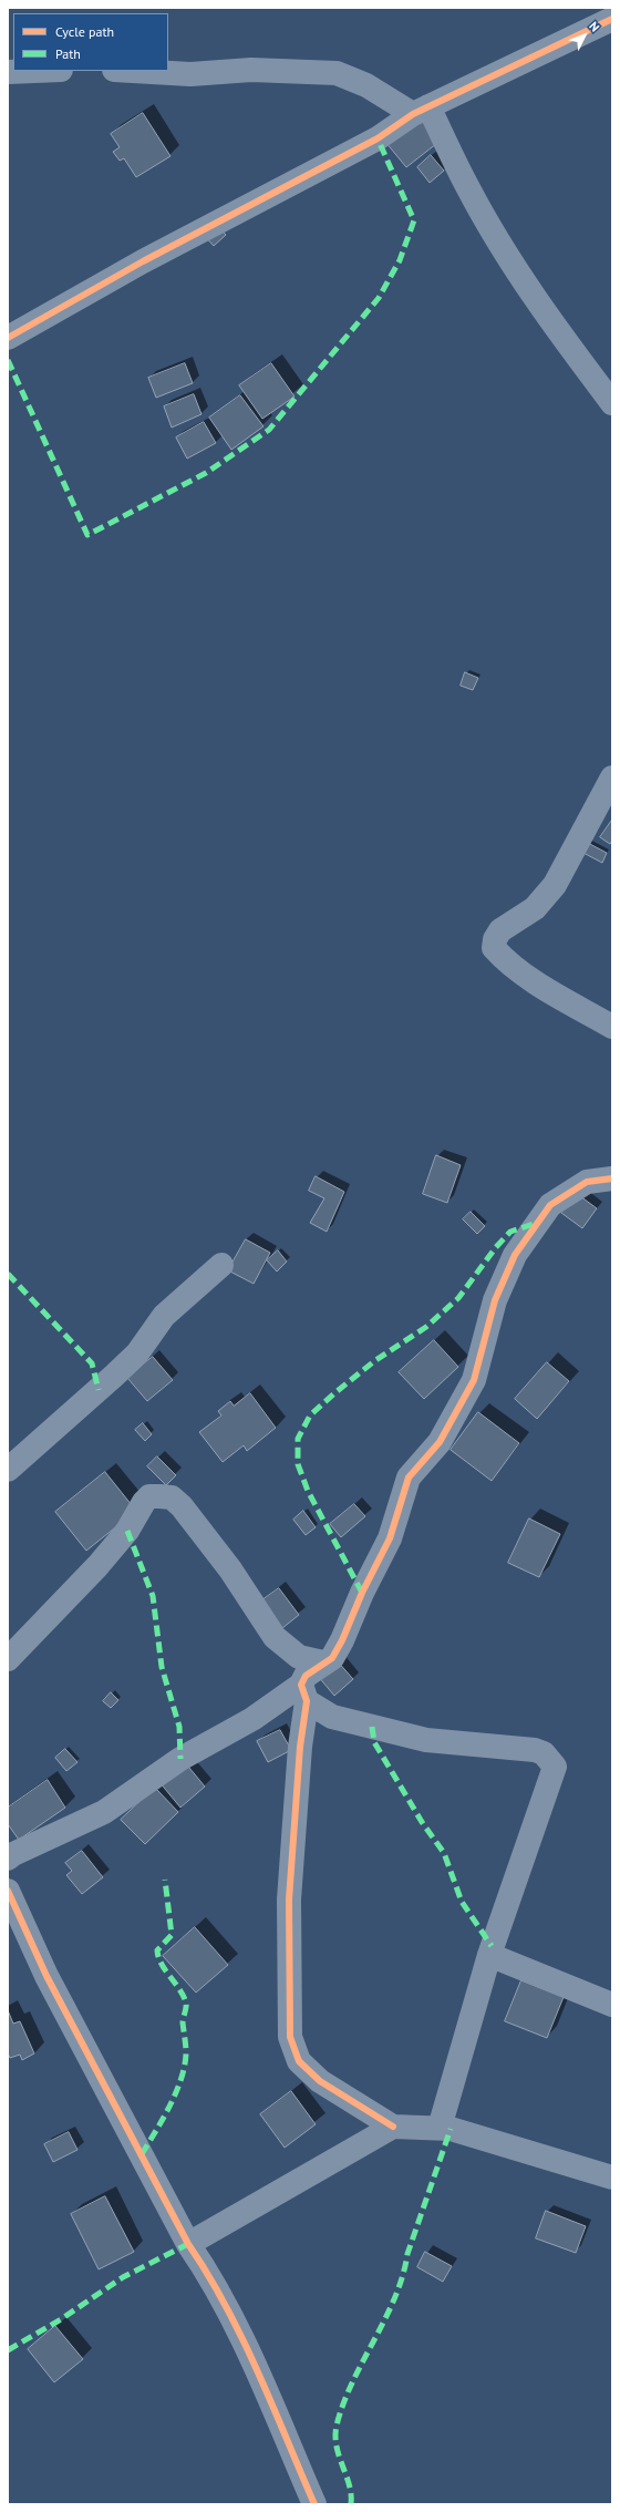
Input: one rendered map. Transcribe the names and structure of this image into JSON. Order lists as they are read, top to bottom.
{
  "legend": ["Cycle path", "Path"],
  "north": "top right"
}
